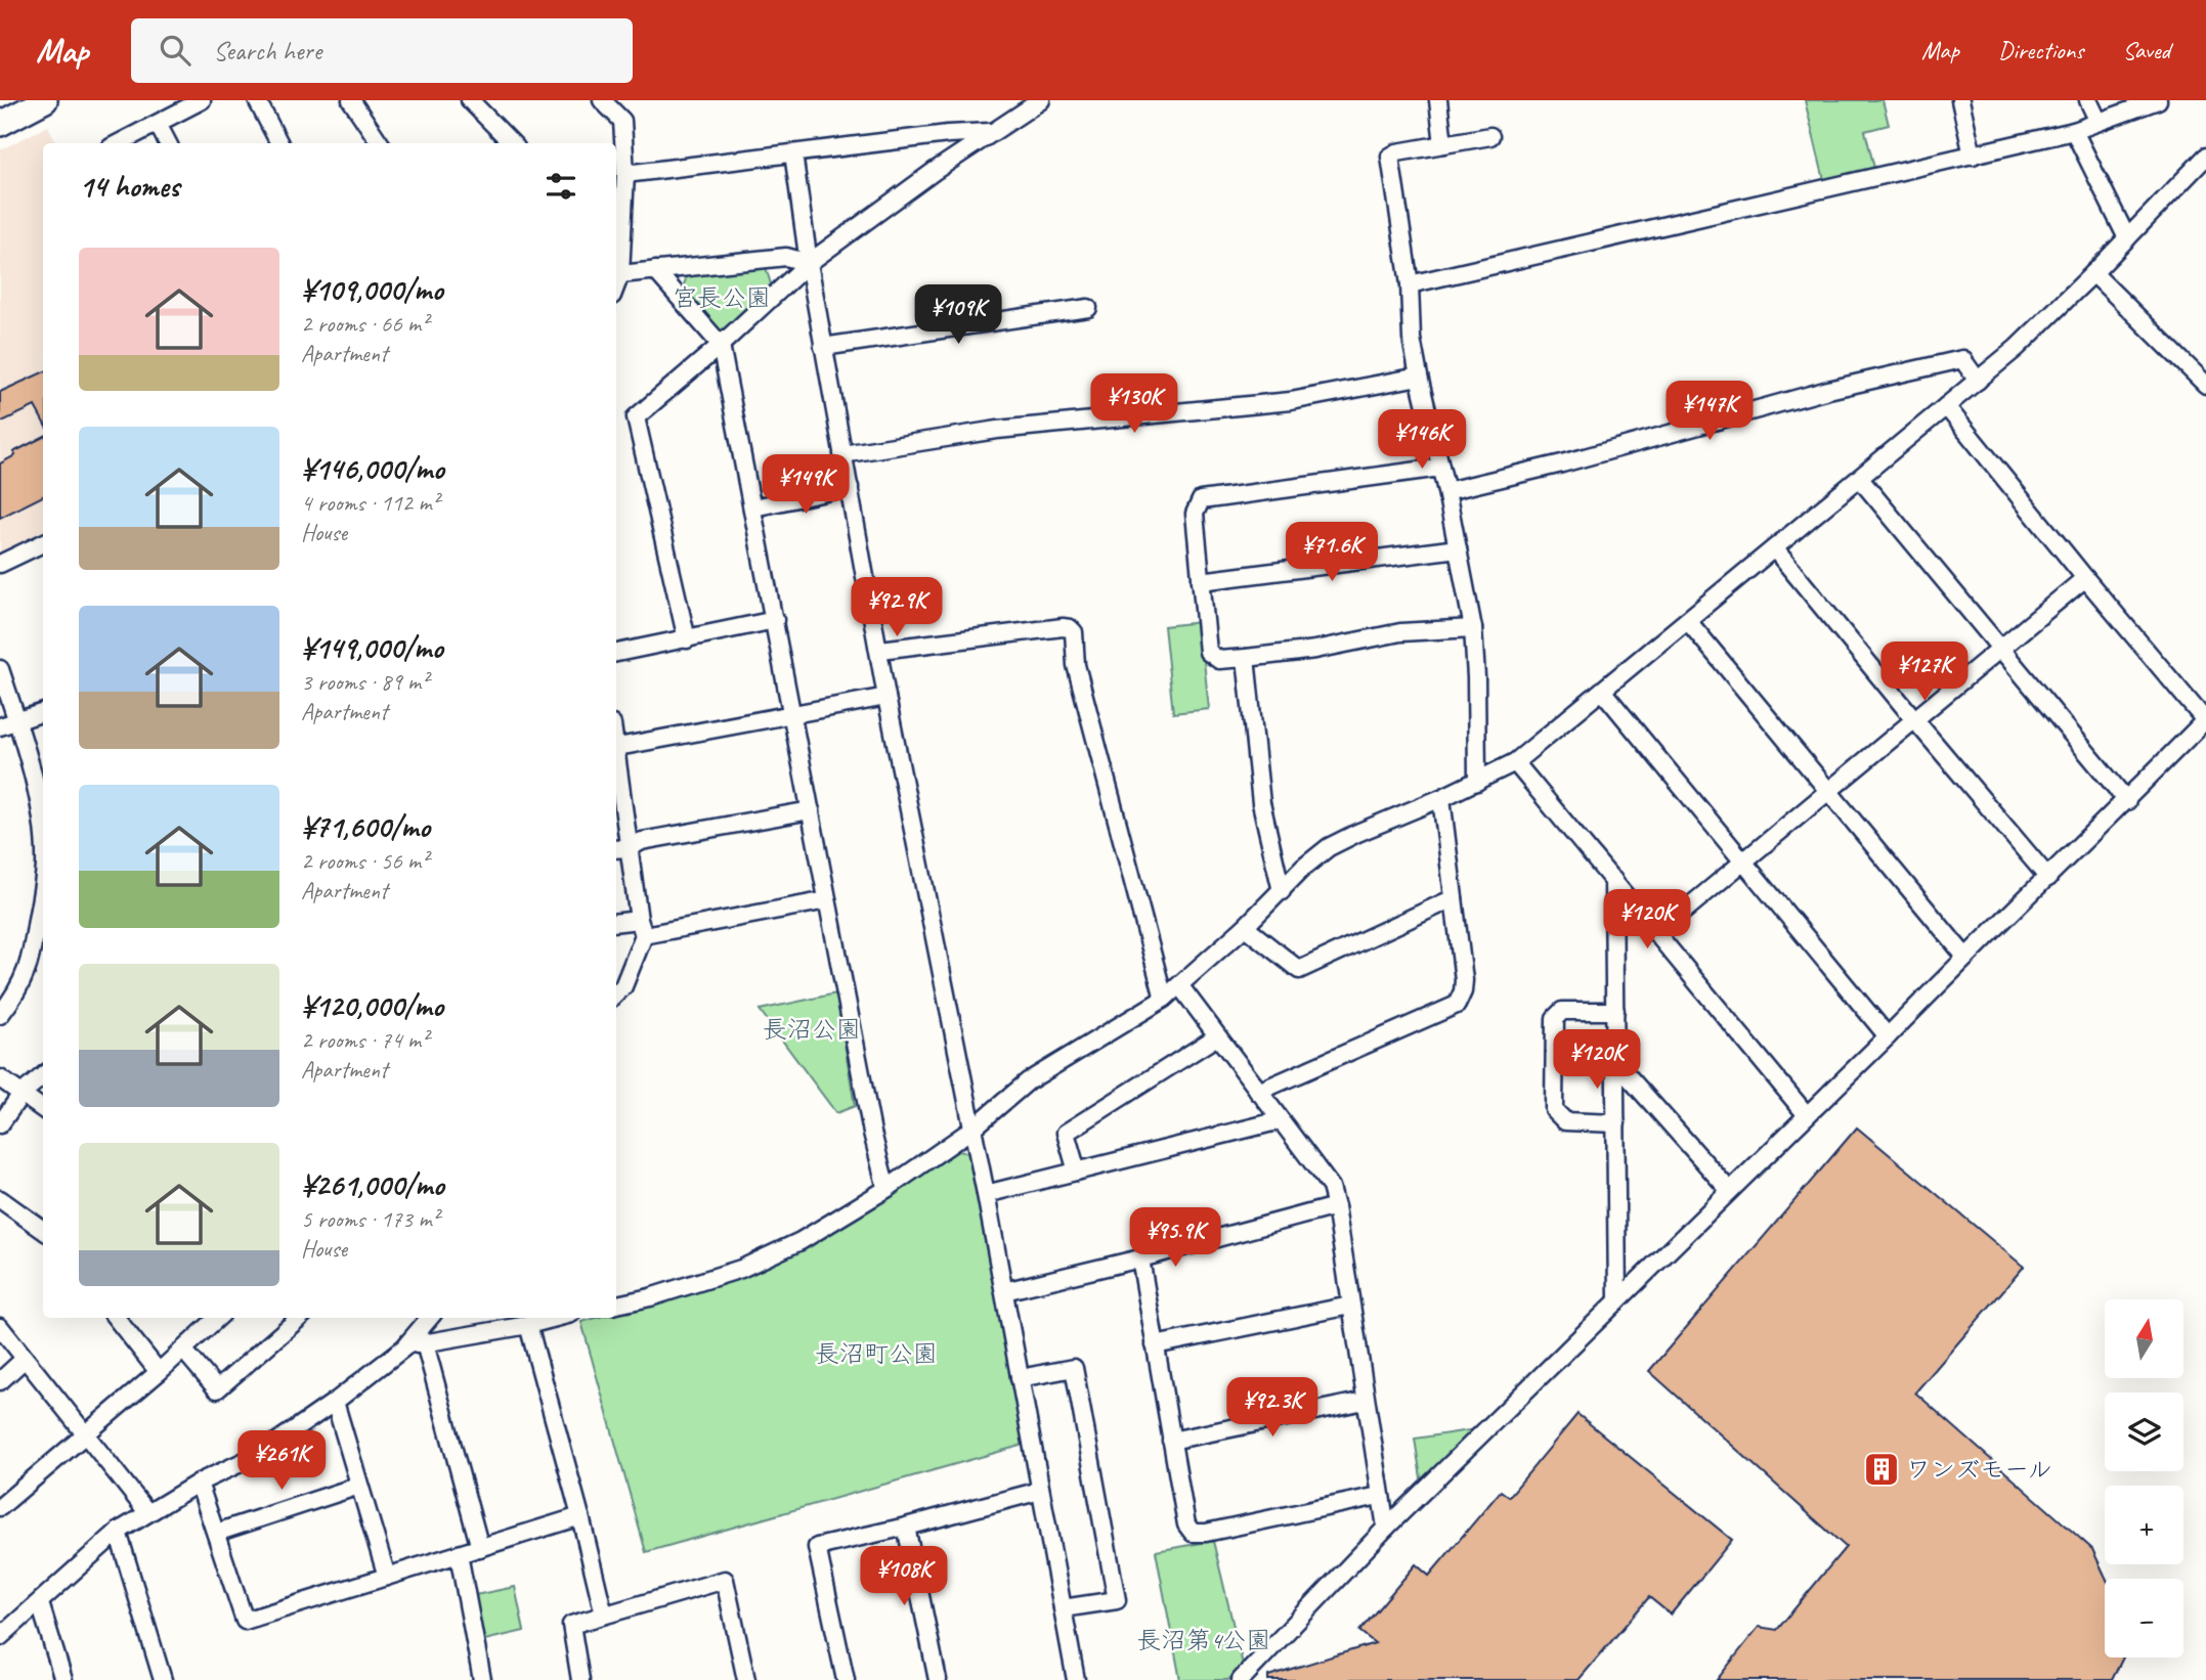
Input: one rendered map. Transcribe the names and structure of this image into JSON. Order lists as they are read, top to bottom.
{
  "parks": [
    "宮長公園",
    "長沼公園",
    "長沼町公園",
    "長沼第4公園"
  ],
  "places": {
    "building": ["ワンズモール"]
  },
  "north": "top",
  "page": {
    "header": "Map",
    "search": "Search here",
    "nav": ["Map", "Directions", "Saved"],
    "heading": "14 homes",
    "list": [
      {
        "name": "¥109,000/mo",
        "note": "2 rooms · 66 m² · Apartment"
      },
      {
        "name": "¥146,000/mo",
        "note": "4 rooms · 112 m² · House"
      },
      {
        "name": "¥149,000/mo",
        "note": "3 rooms · 89 m² · Apartment"
      },
      {
        "name": "¥71,600/mo",
        "note": "2 rooms · 56 m² · Apartment"
      },
      {
        "name": "¥120,000/mo",
        "note": "2 rooms · 74 m² · Apartment"
      },
      {
        "name": "¥261,000/mo",
        "note": "5 rooms · 173 m² · House"
      }
    ],
    "price": [
      "¥109K",
      "¥130K",
      "¥147K",
      "¥146K",
      "¥149K",
      "¥71.6K",
      "¥92.9K",
      "¥127K",
      "¥120K",
      "¥120K",
      "¥95.9K",
      "¥92.3K",
      "¥261K",
      "¥108K"
    ],
    "map_buttons": ["+", "−"]
  }
}
